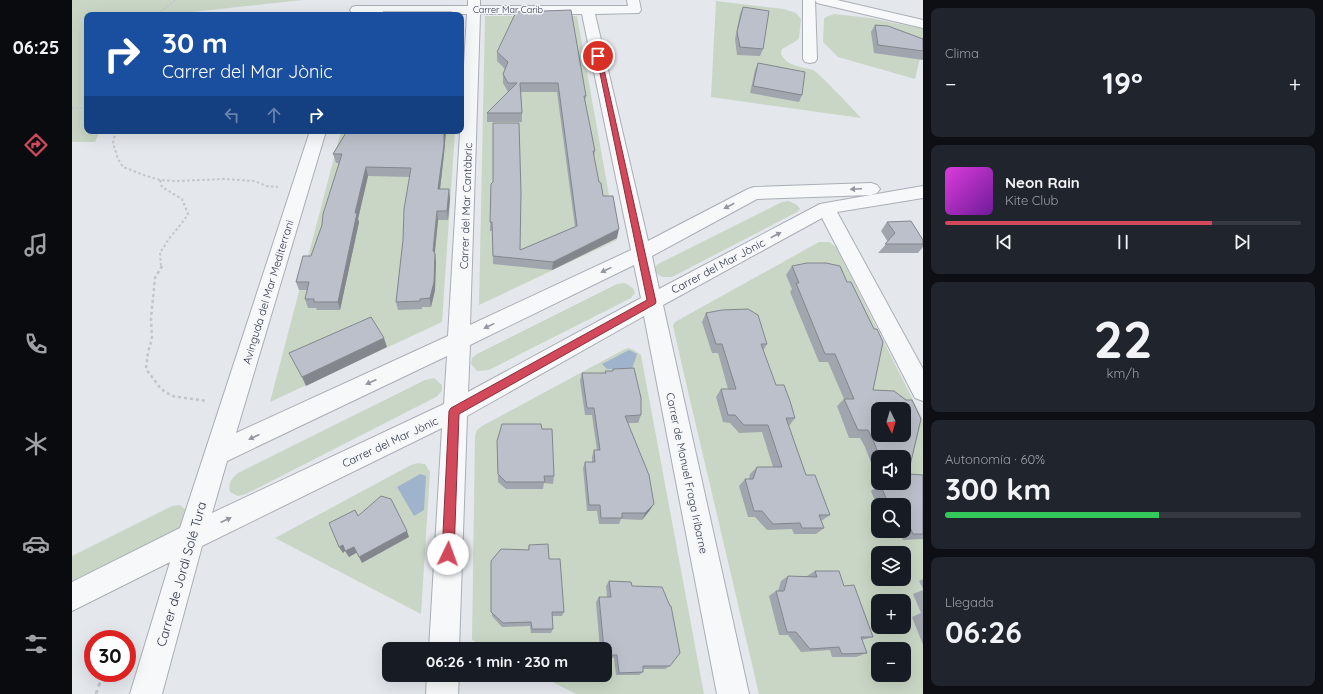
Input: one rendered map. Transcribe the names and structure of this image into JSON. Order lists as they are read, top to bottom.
{
  "streets": {
    "street": [
      "Carrer Mar Carib",
      "Carrer del Mar Cantàbric",
      "Carrer del Mar Jònic",
      "Avinguda del Mar Mediterrani",
      "Carrer de Manuel Fraga Iribarne",
      "Carrer de Jordi Solé Tura"
    ]
  },
  "crossings": [
    ["Carrer Mar Carib", "Carrer del Mar Cantàbric"],
    ["Carrer Mar Carib", "Carrer de Manuel Fraga Iribarne"],
    ["Carrer del Mar Cantàbric", "Carrer del Mar Jònic"],
    ["Carrer del Mar Jònic", "Carrer de Manuel Fraga Iribarne"],
    ["Carrer del Mar Jònic", "Carrer de Jordi Solé Tura"],
    ["Avinguda del Mar Mediterrani", "Carrer de Jordi Solé Tura"]
  ],
  "north": "bottom",
  "page": {
    "tabs": "06:25",
    "tile": [
      "Clima",
      ["22", "km/h"],
      ["Autonomía · 60%", "300 km"],
      ["Llegada", "06:26"]
    ],
    "turn": ["30 m", "Carrer del Mar Jònic"],
    "heat": ["−", "19°", "+"],
    "song": ["Neon Rain", "Kite Club"],
    "map_buttons": ["+", "−"],
    "limit": "30",
    "trip": "06:26 · 1 min · 230 m"
  }
}
